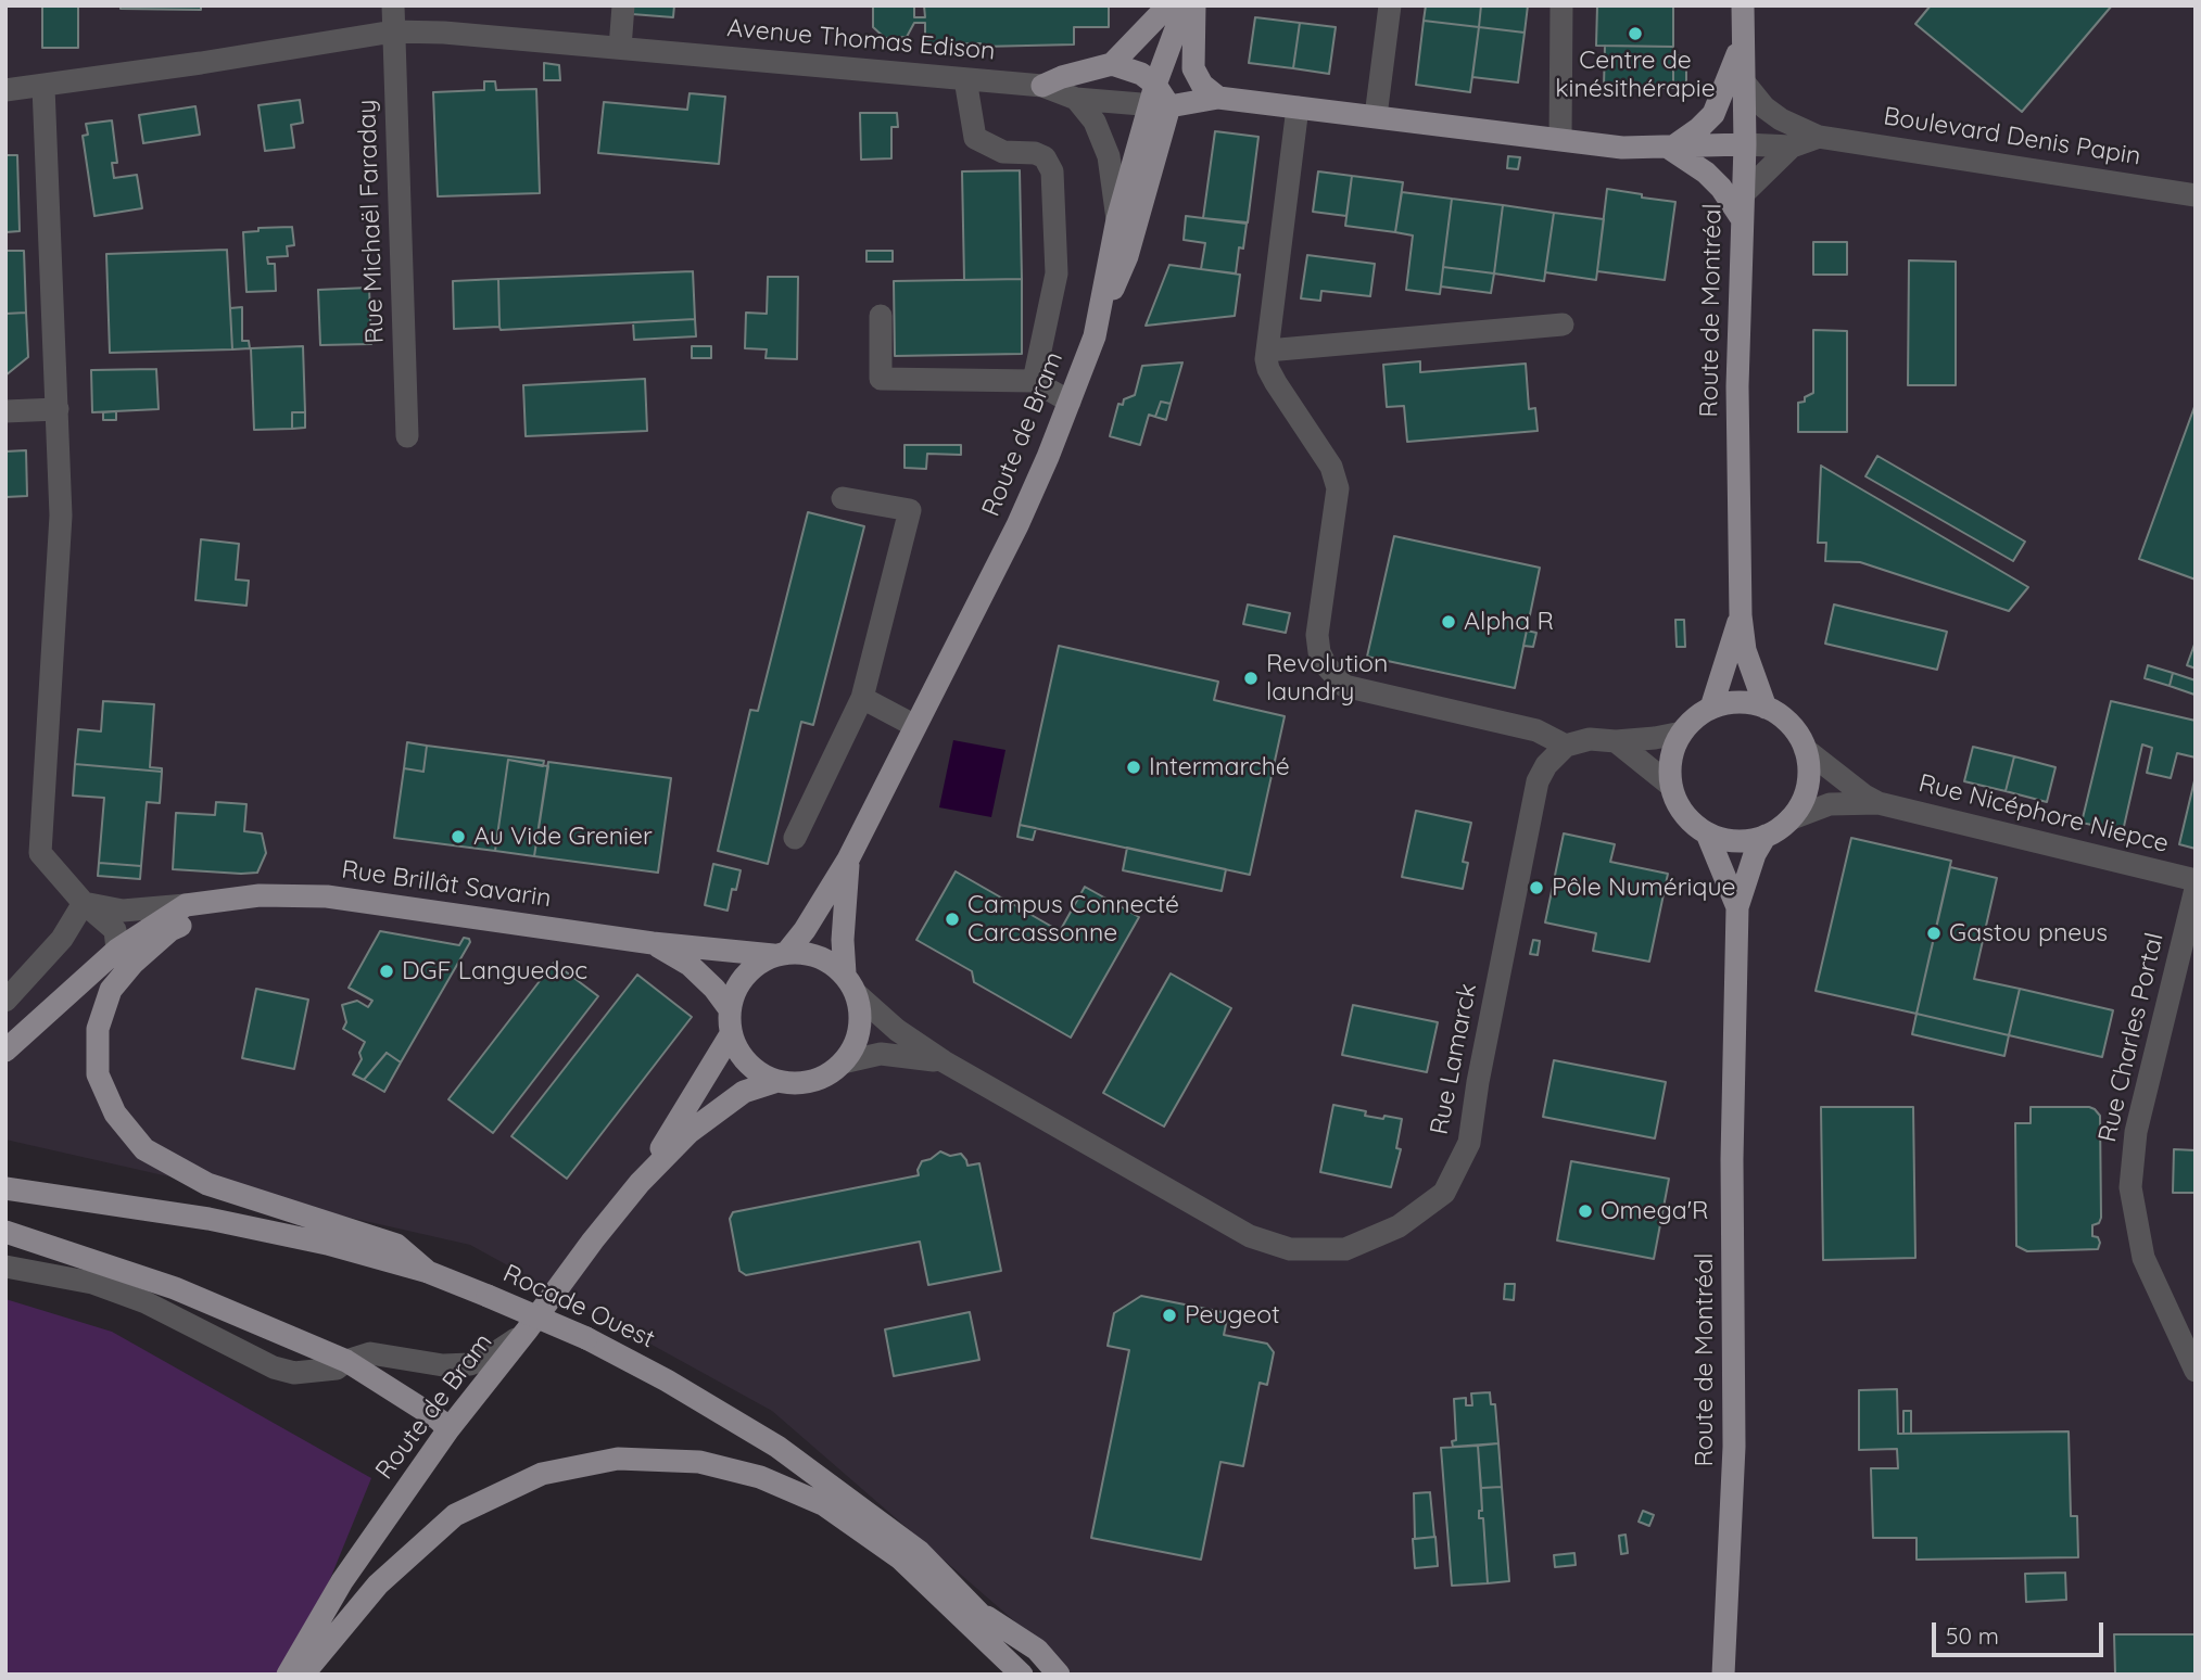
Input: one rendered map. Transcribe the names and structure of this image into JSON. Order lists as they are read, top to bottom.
{
  "streets": {
    "main road": [
      "Route de Montréal",
      "Route de Bram",
      "Rue Brillât Savarin",
      "Rocade Ouest"
    ],
    "street": [
      "Avenue Thomas Edison",
      "Boulevard Denis Papin",
      "Rue Michaël Faraday",
      "Rue Nicéphore Niepce",
      "Rue Charles Portal",
      "Rue Lamarck"
    ]
  },
  "crossings": [
    ["Avenue Thomas Edison", "Rue Michaël Faraday"],
    ["Avenue Thomas Edison", "Route de Bram"],
    ["Boulevard Denis Papin", "Route de Montréal"],
    ["Route de Montréal", "Rue Nicéphore Niepce"],
    ["Route de Bram", "Rue Brillât Savarin"],
    ["Route de Bram", "Rue Lamarck"],
    ["Rue Brillât Savarin", "Rue Lamarck"]
  ],
  "places": [
    "Centre de kinésithérapie",
    "Alpha R",
    "Revolution laundry",
    "Intermarché",
    "Au Vide Grenier",
    "Pôle Numérique",
    "Campus Connecté Carcassonne",
    "Gastou pneus",
    "DGF Languedoc",
    "Omega'R",
    "Peugeot"
  ],
  "scale_bar": "50 m"
}
